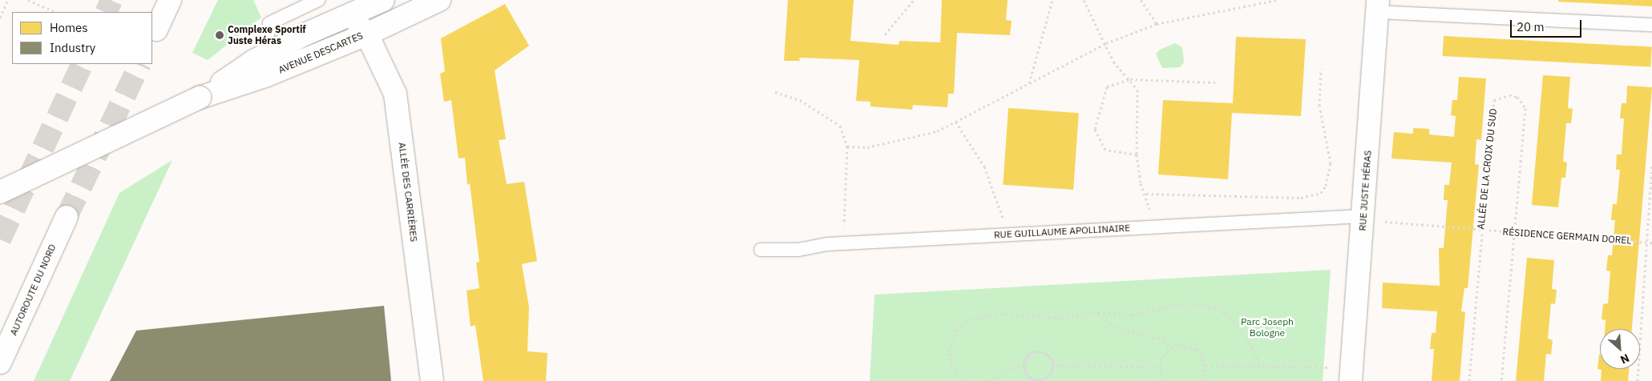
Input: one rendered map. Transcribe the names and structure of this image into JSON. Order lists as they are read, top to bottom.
{
  "streets": {
    "main road": [
      "AVENUE DESCARTES",
      "RUE JUSTE HÉRAS",
      "ALLÉE DES CARRIÈRES",
      "AUTOROUTE DU NORD"
    ],
    "lane": ["RUE GUILLAUME APOLLINAIRE"],
    "path": ["ALLÉE DE LA CROIX DU SUD", "RÉSIDENCE GERMAIN DOREL"]
  },
  "crossings": [
    ["AVENUE DESCARTES", "ALLÉE DES CARRIÈRES"],
    ["ALLÉE DE LA CROIX DU SUD", "RÉSIDENCE GERMAIN DOREL"],
    ["RUE JUSTE HÉRAS", "RUE GUILLAUME APOLLINAIRE"],
    ["RUE JUSTE HÉRAS", "RÉSIDENCE GERMAIN DOREL"],
    ["RUE GUILLAUME APOLLINAIRE", "RÉSIDENCE GERMAIN DOREL"]
  ],
  "parks": ["Parc Joseph Bologne"],
  "places": ["Complexe Sportif Juste Héras"],
  "legend": ["Homes", "Industry"],
  "scale_bar": "20 m",
  "north": "bottom right"
}
